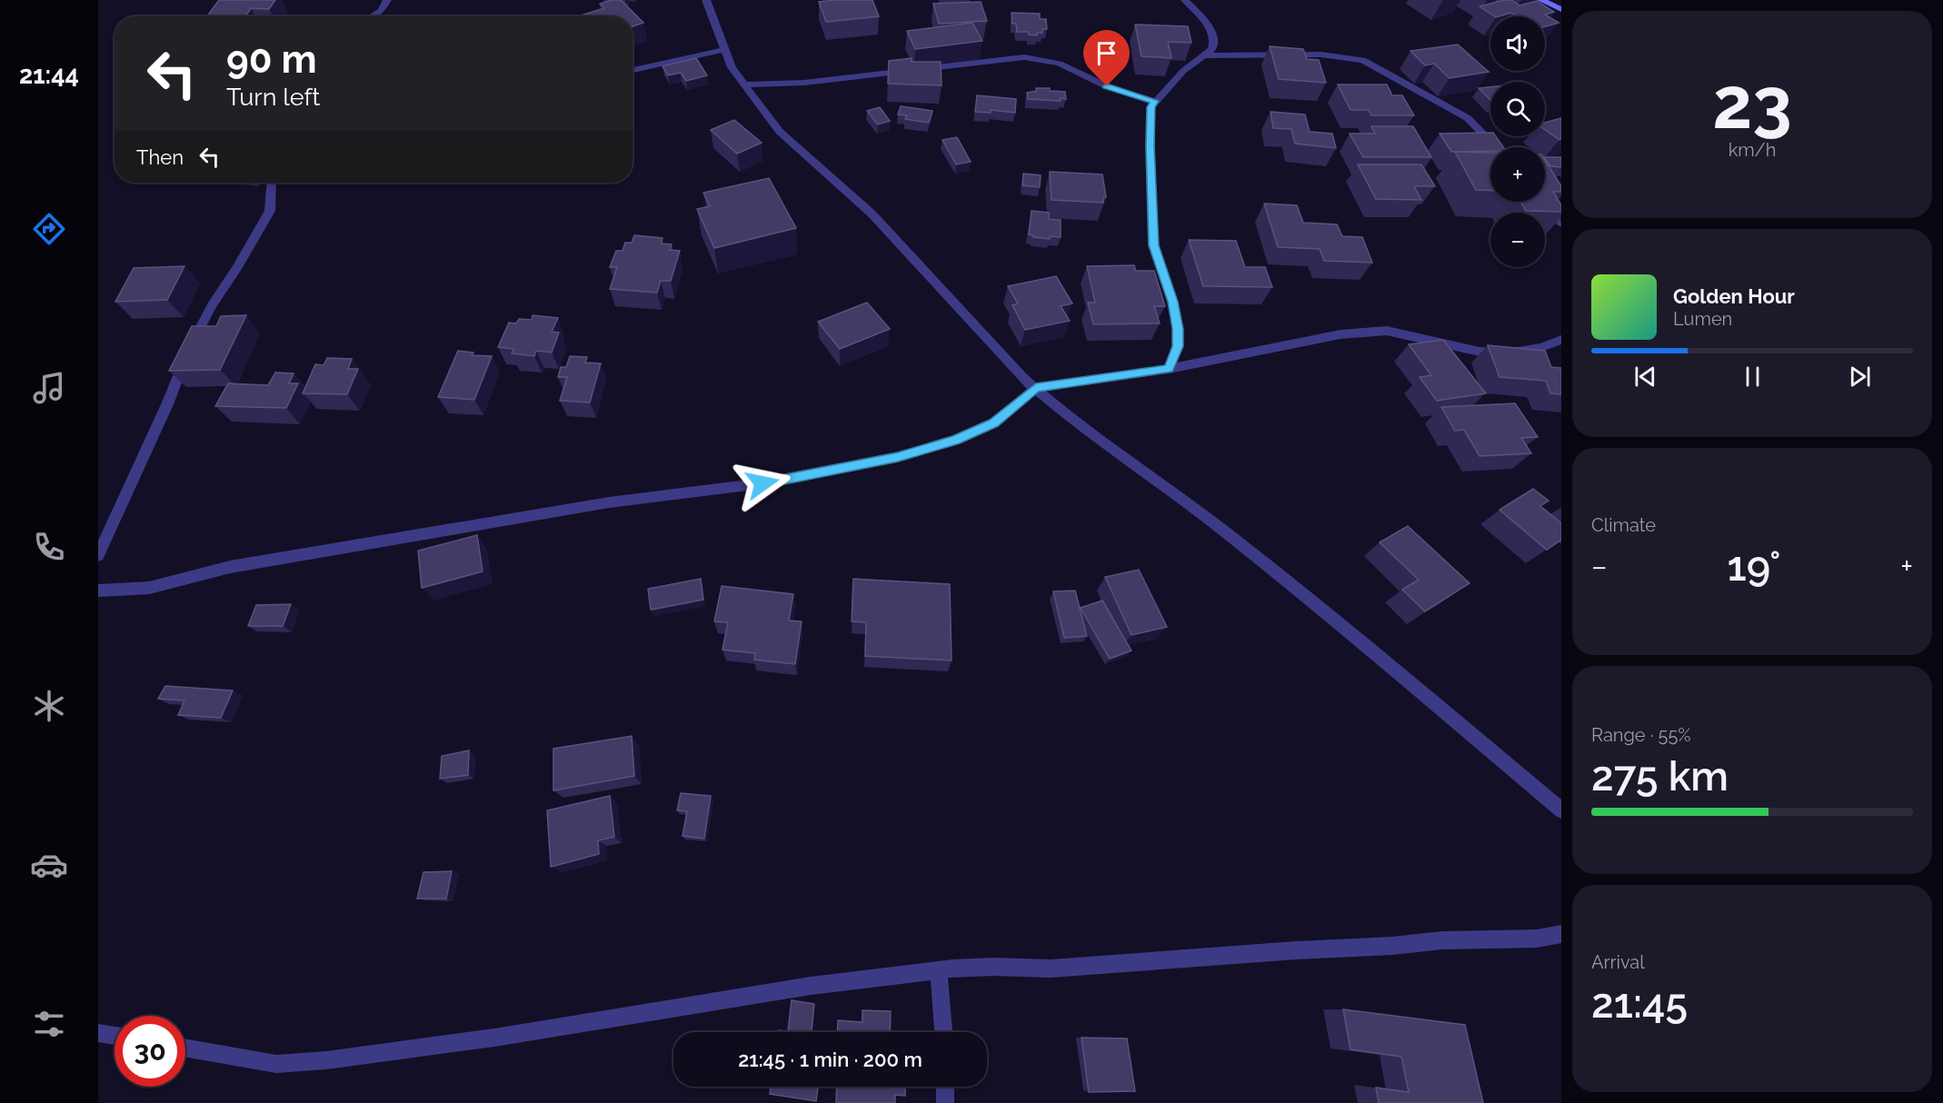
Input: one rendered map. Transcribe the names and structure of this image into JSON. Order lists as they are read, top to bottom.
{
  "page": {
    "tabs": "21:44",
    "tile": [
      ["23", "km/h"],
      "Climate",
      ["Range · 55%", "275 km"],
      ["Arrival", "21:45"]
    ],
    "map_buttons": ["+", "−"],
    "turn": ["90 m", "Turn left"],
    "then": "Then",
    "song": ["Golden Hour", "Lumen"],
    "heat": ["−", "19°", "+"],
    "limit": "30",
    "trip": "21:45 · 1 min · 200 m"
  }
}
